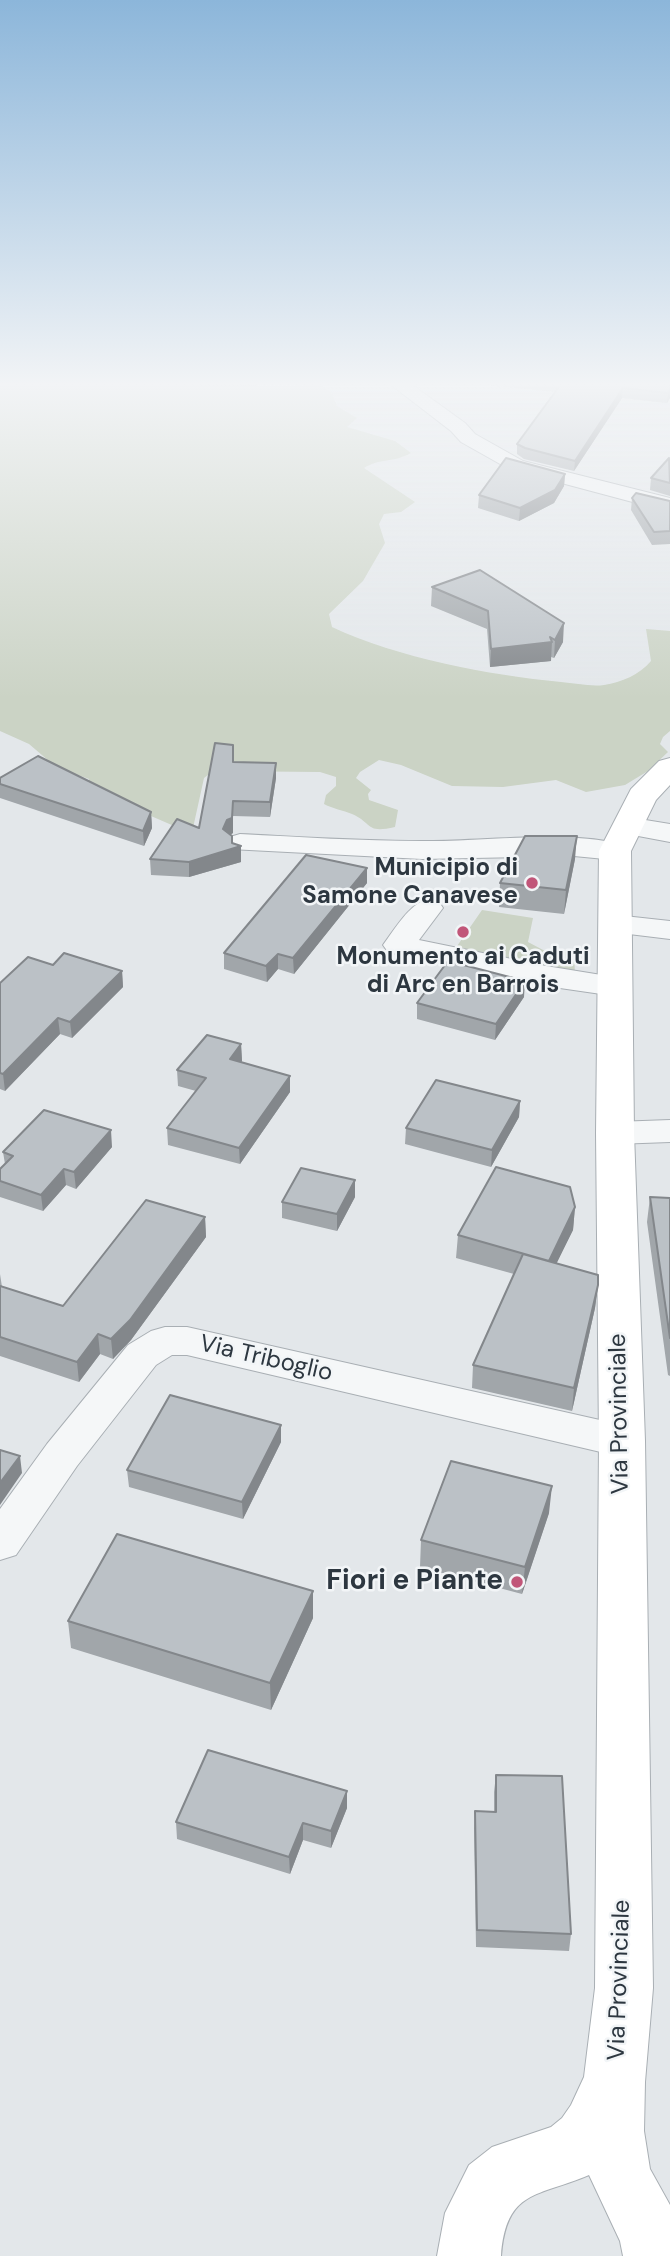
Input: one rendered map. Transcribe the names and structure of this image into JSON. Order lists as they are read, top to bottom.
{
  "streets": {
    "main road": ["Via Provinciale"],
    "street": ["Via Triboglio"]
  },
  "crossings": [
    ["Via Triboglio", "Via Provinciale"]
  ],
  "places": ["Municipio di Samone Canavese", "Monumento ai Caduti di Arc en Barrois", "Fiori e Piante"]
}
